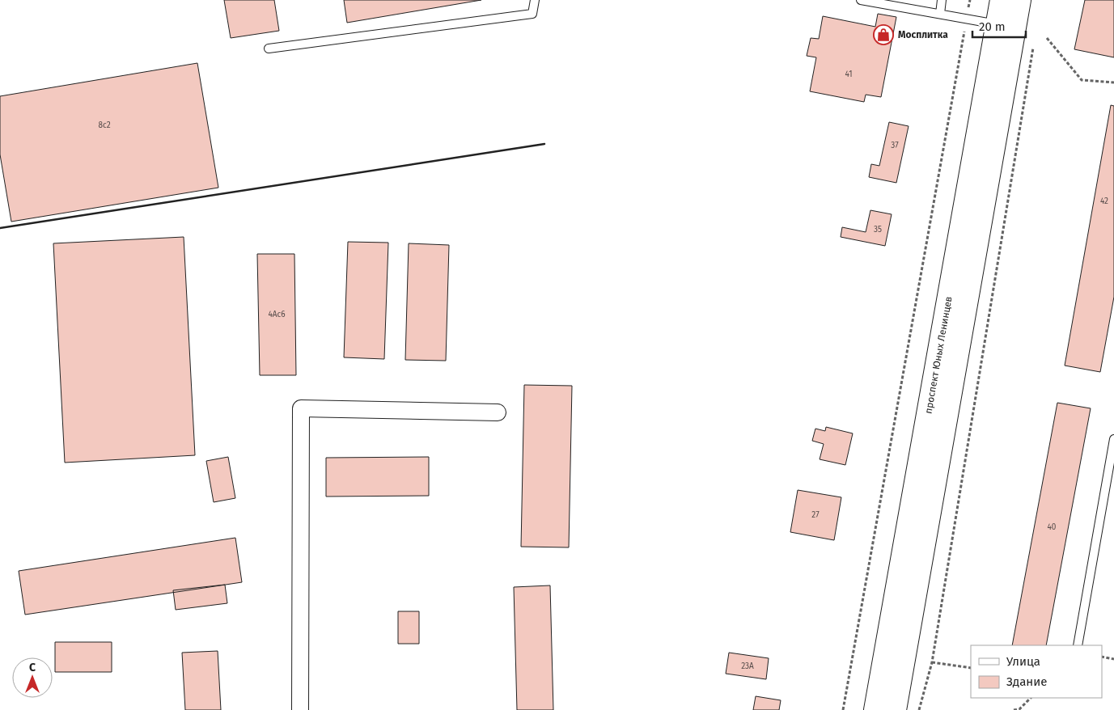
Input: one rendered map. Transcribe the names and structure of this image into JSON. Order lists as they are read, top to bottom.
{
  "streets": {
    "main road": ["проспект Юных Ленинцев"]
  },
  "places": {
    "shop": ["Мосплитка"]
  },
  "house_numbers": [
    "41",
    "8с2",
    "37",
    "42",
    "35",
    "4Ас6",
    "27",
    "40",
    "23А"
  ],
  "legend": ["Улица", "Здание"],
  "scale_bar": "20 m",
  "north": "top"
}
